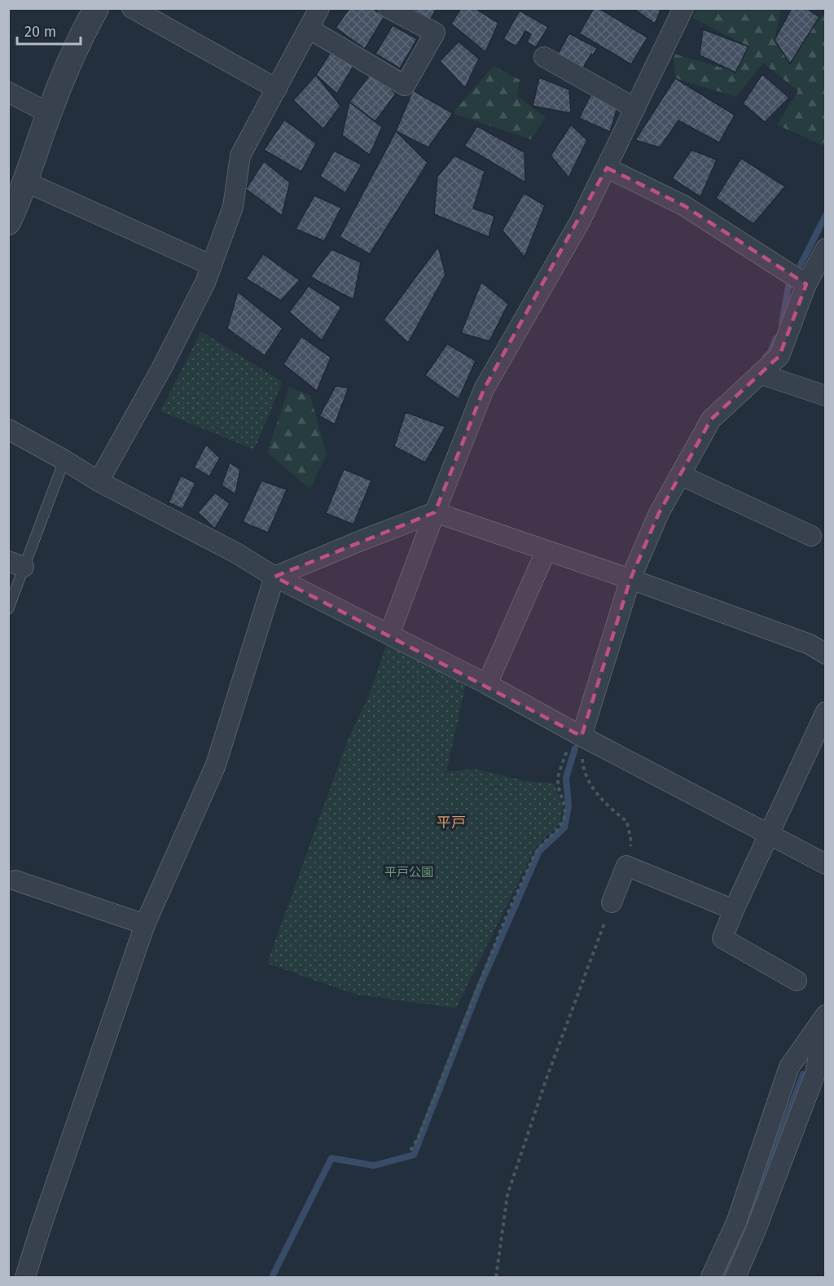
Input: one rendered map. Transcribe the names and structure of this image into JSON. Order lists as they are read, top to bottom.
{
  "districts": ["平戸"],
  "parks": ["平戸公園"],
  "scale_bar": "20 m"
}
